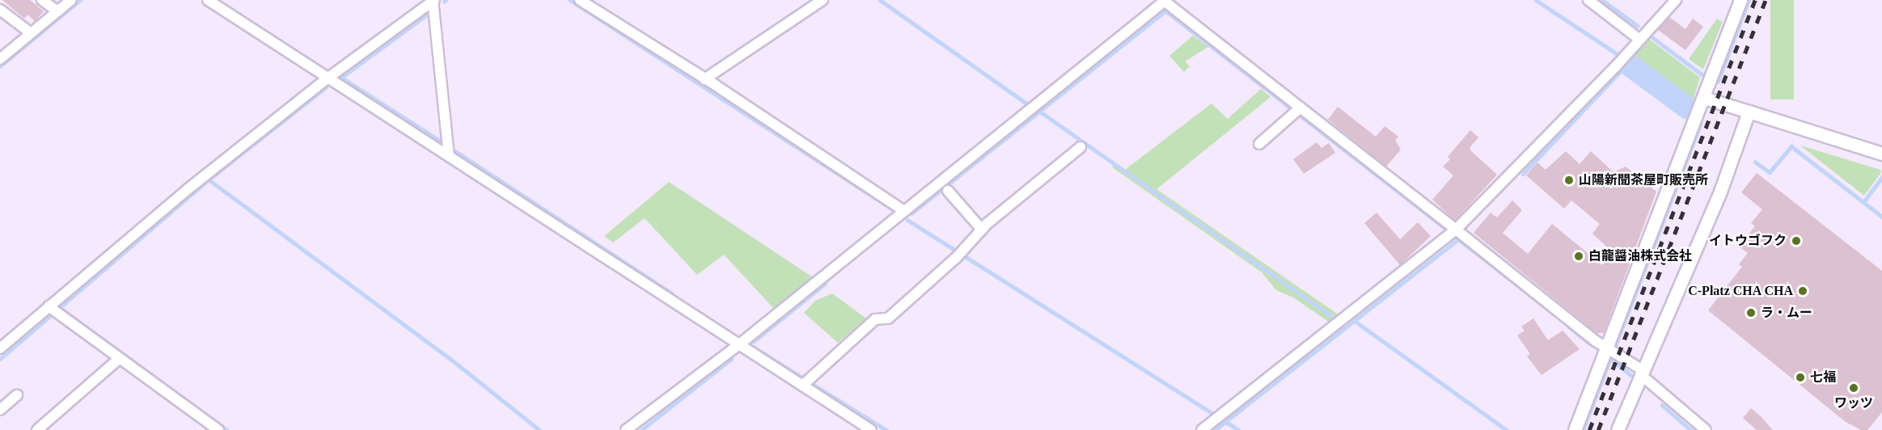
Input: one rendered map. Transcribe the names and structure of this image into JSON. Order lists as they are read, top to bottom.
{
  "places": [
    "山陽新聞茶屋町販売所",
    "イトウゴフク",
    "白龍醤油株式会社",
    "C-Platz CHA CHA",
    "ラ・ムー",
    "七福",
    "ワッツ"
  ]
}
